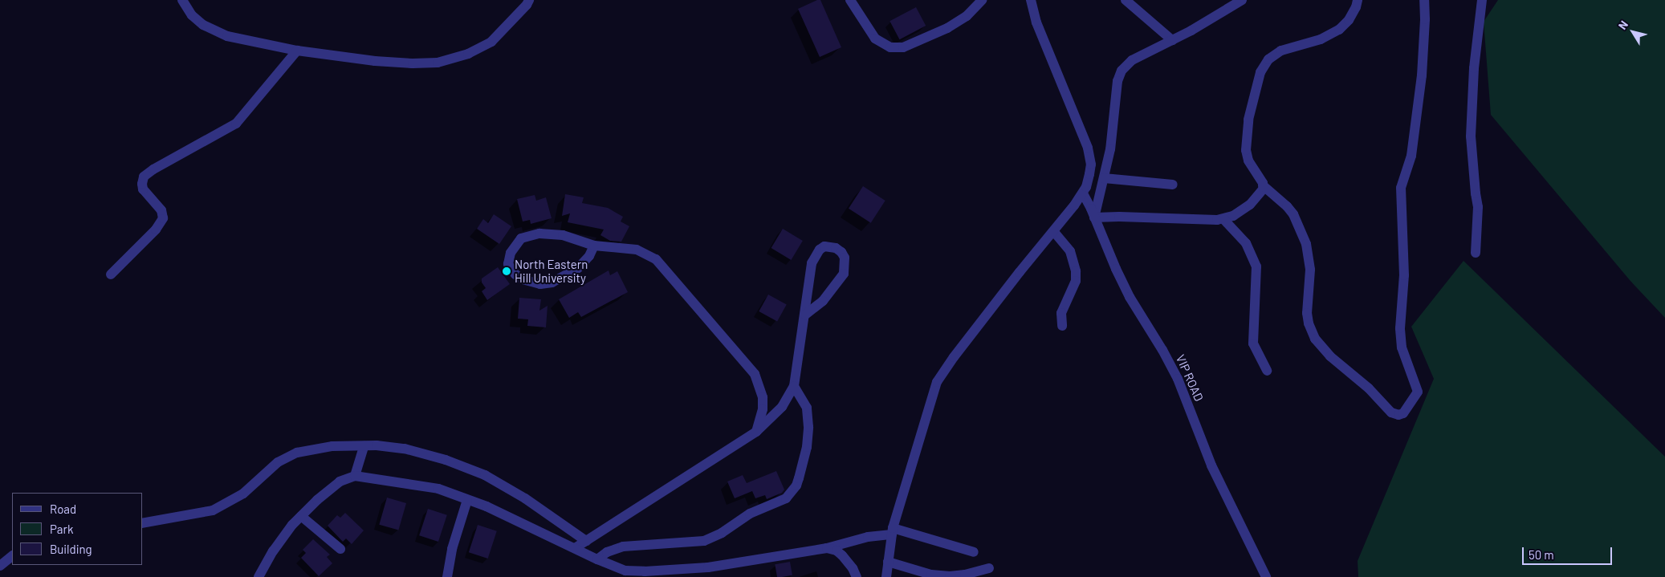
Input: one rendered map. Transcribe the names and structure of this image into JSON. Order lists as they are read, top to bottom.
{
  "streets": {
    "street": ["VIP ROAD"]
  },
  "places": ["North Eastern Hill University"],
  "legend": ["Road", "Park", "Building"],
  "scale_bar": "50 m",
  "north": "top left"
}
